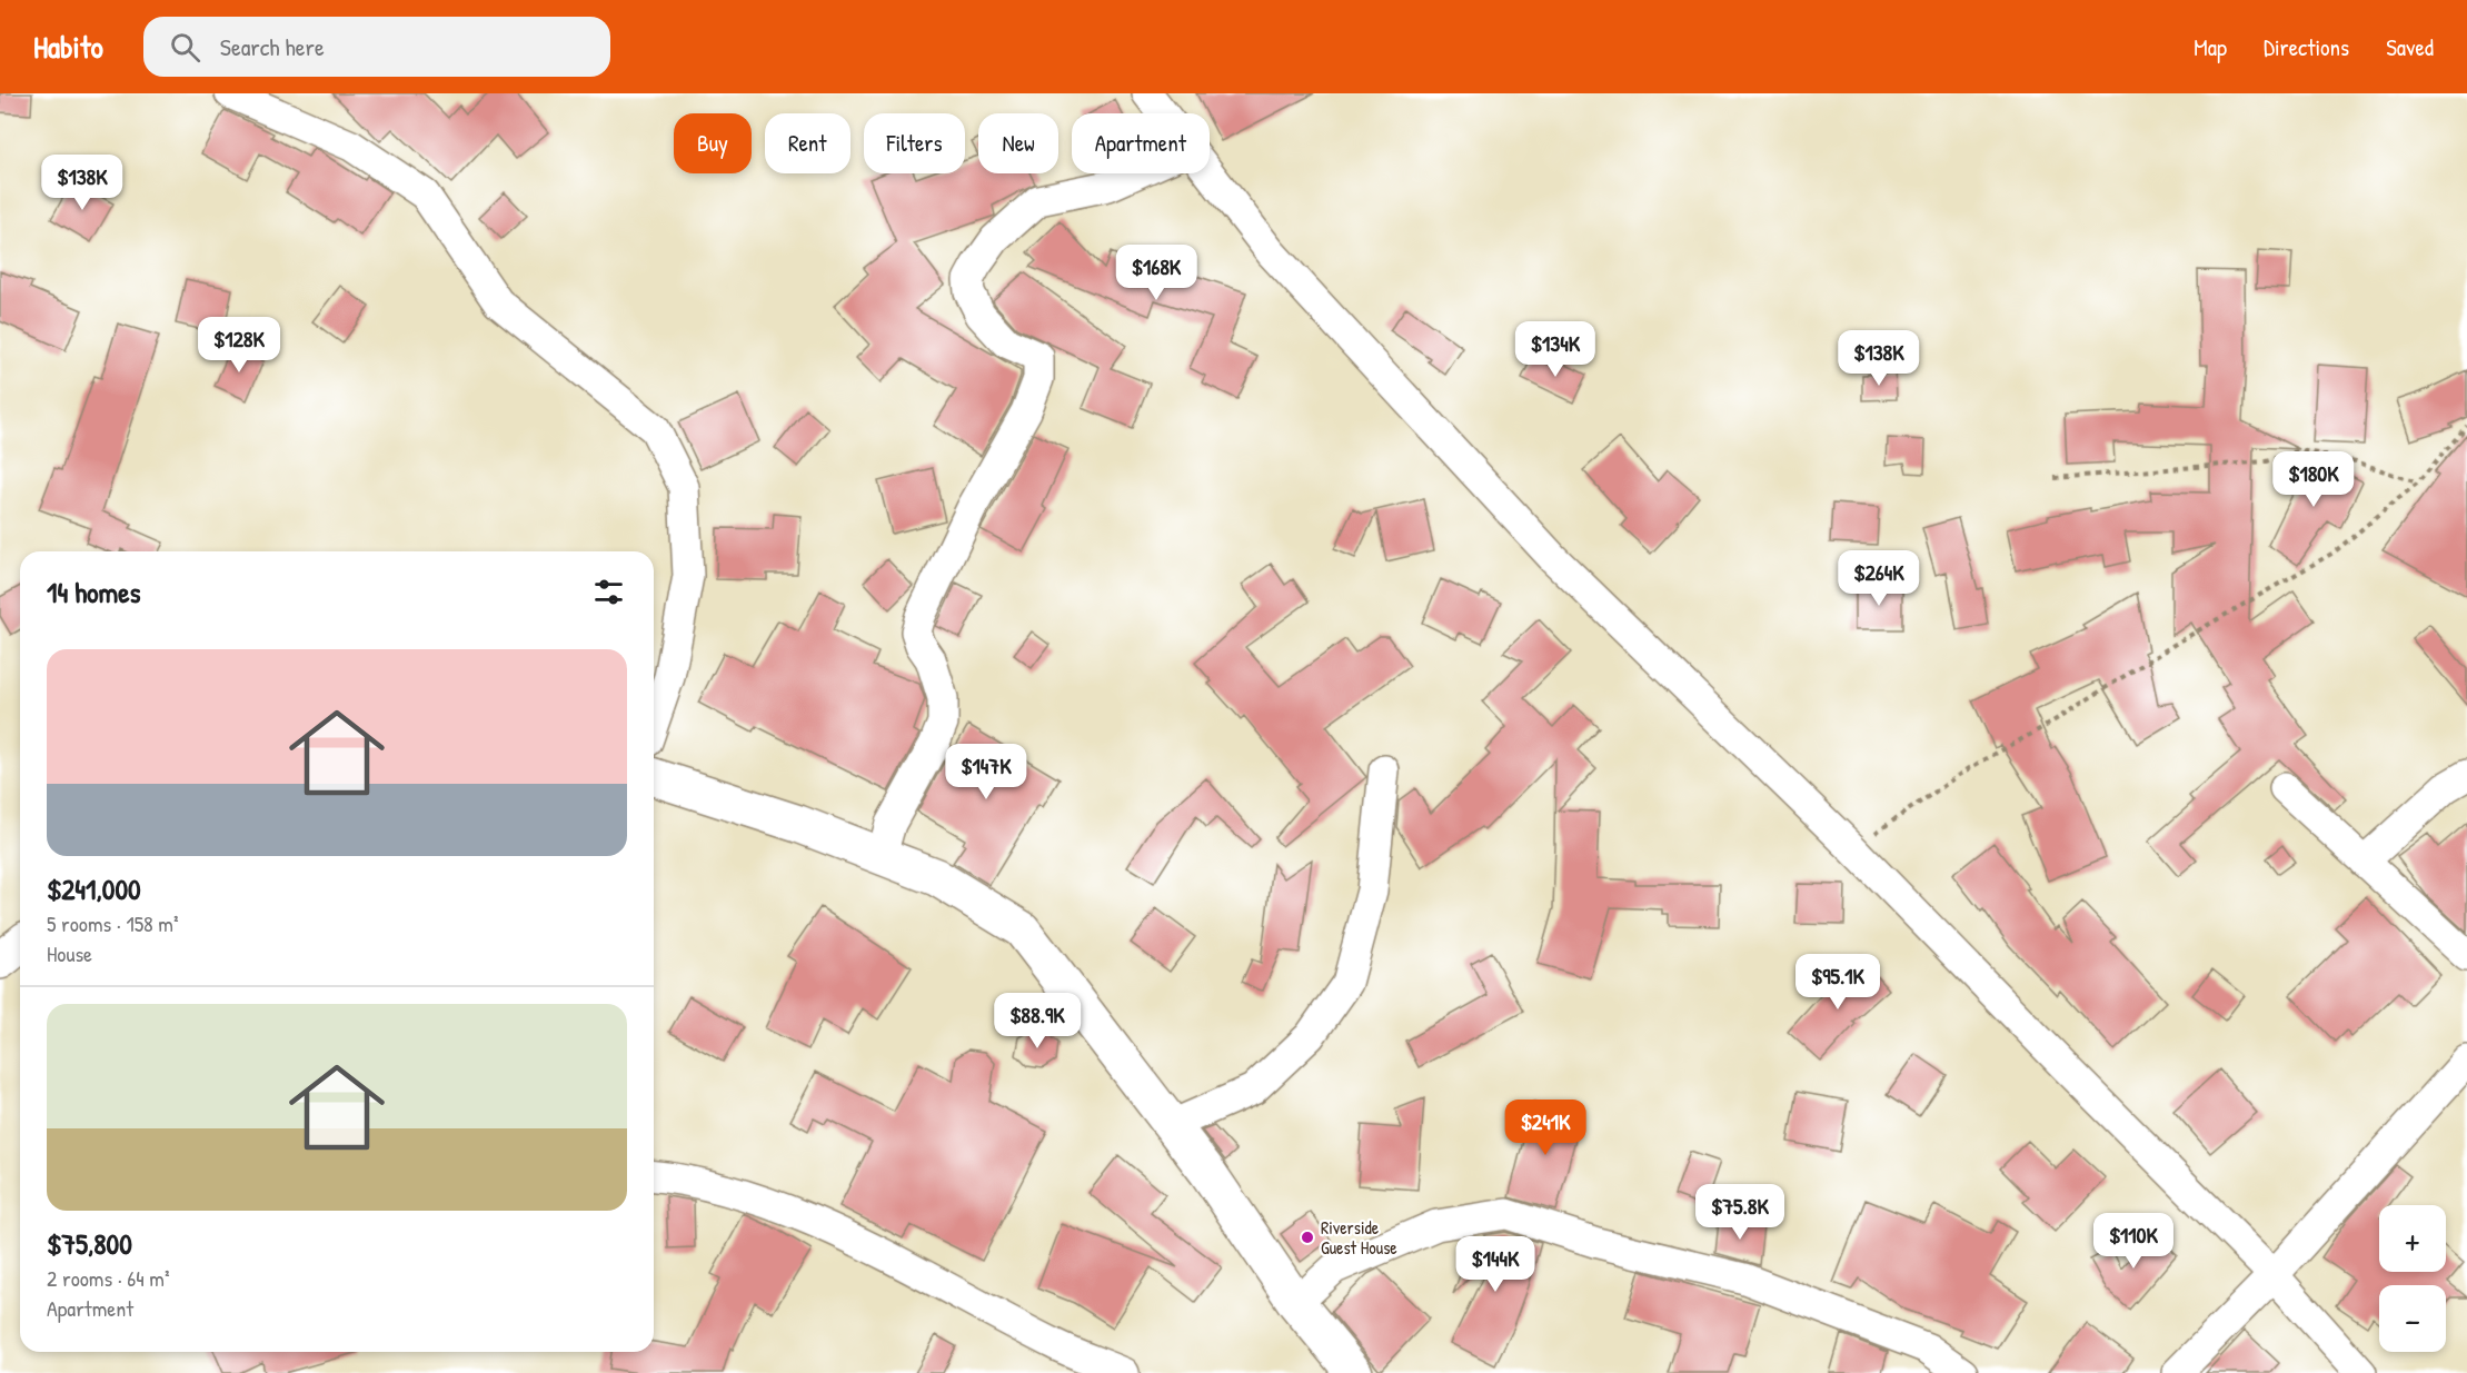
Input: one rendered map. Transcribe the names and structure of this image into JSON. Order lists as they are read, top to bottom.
{
  "places": ["Riverside Guest House"],
  "page": {
    "header": "Habito",
    "search": "Search here",
    "nav": ["Map", "Directions", "Saved"],
    "chip": [
      "Buy",
      "Rent",
      "Filters",
      "New",
      "Apartment"
    ],
    "price": [
      "$138K",
      "$168K",
      "$128K",
      "$134K",
      "$138K",
      "$180K",
      "$264K",
      "$147K",
      "$95.1K",
      "$88.9K",
      "$241K",
      "$75.8K",
      "$110K",
      "$144K"
    ],
    "heading": "14 homes",
    "list": [
      {
        "name": "$241,000",
        "note": "5 rooms · 158 m² · House"
      },
      {
        "name": "$75,800",
        "note": "2 rooms · 64 m² · Apartment"
      }
    ],
    "map_buttons": ["+", "−"]
  }
}
